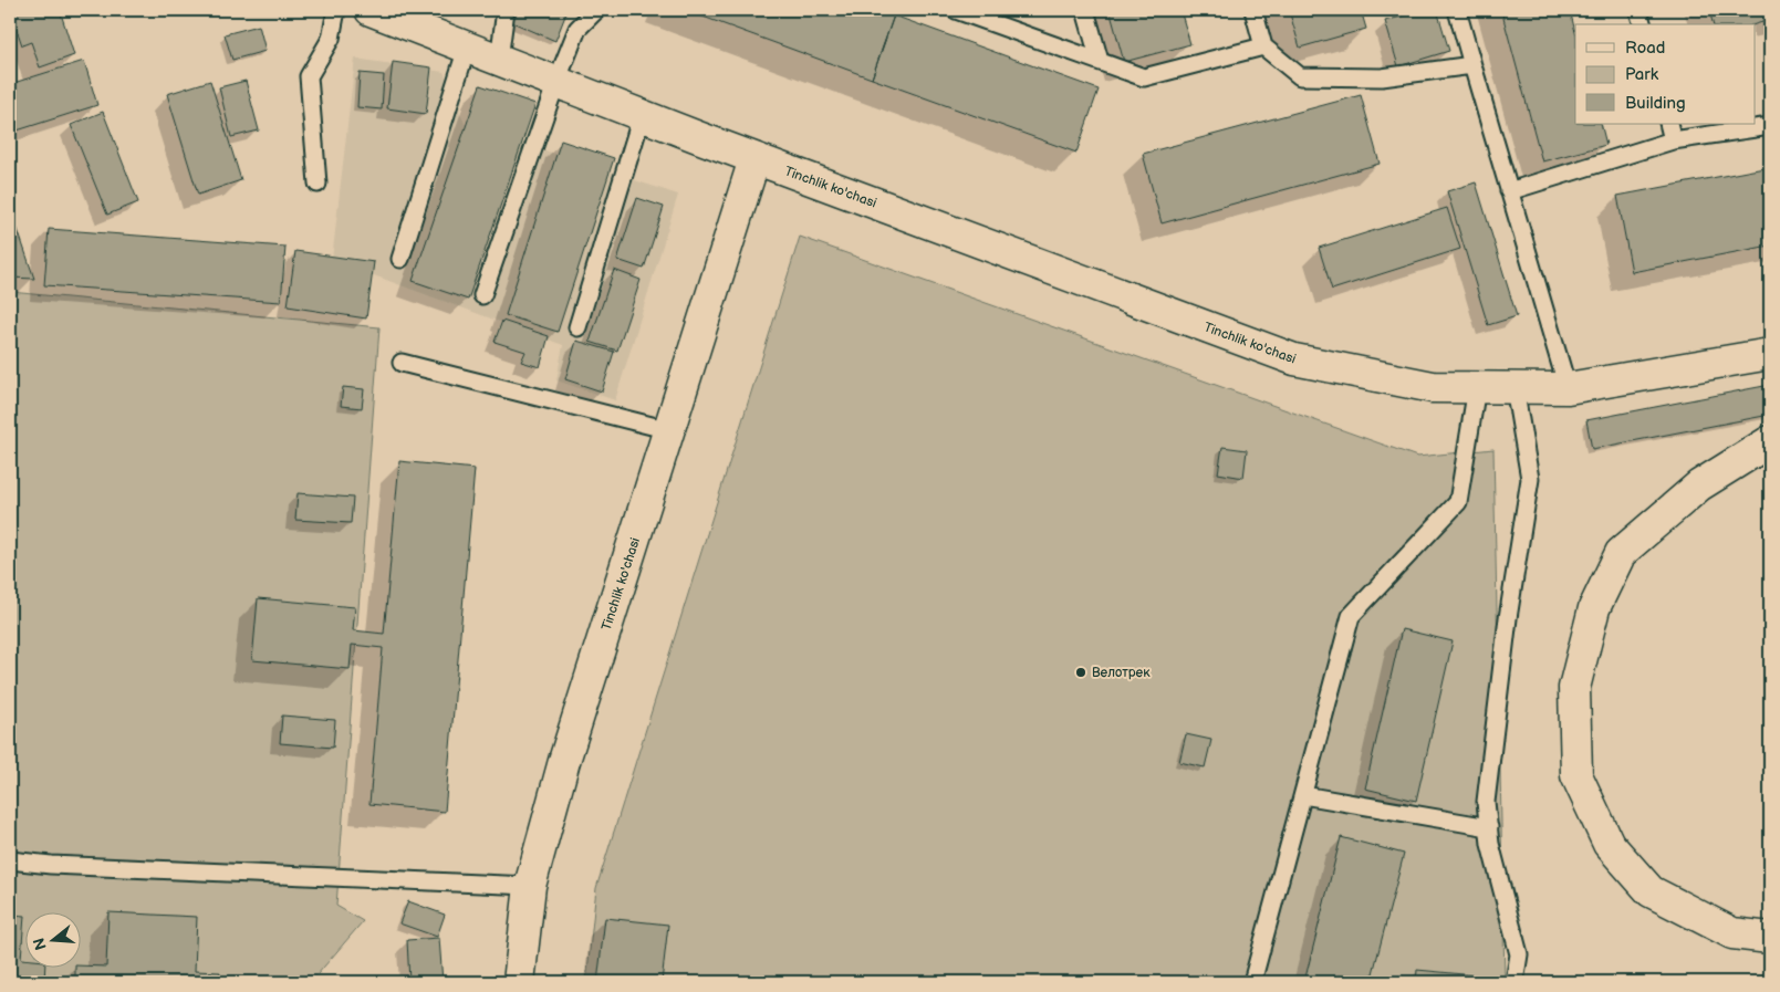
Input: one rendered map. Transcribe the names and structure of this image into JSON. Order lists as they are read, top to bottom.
{
  "streets": {
    "street": ["Tinchlik ko'chasi"]
  },
  "places": ["Велотрек"],
  "legend": ["Road", "Park", "Building"],
  "north": "left"
}
